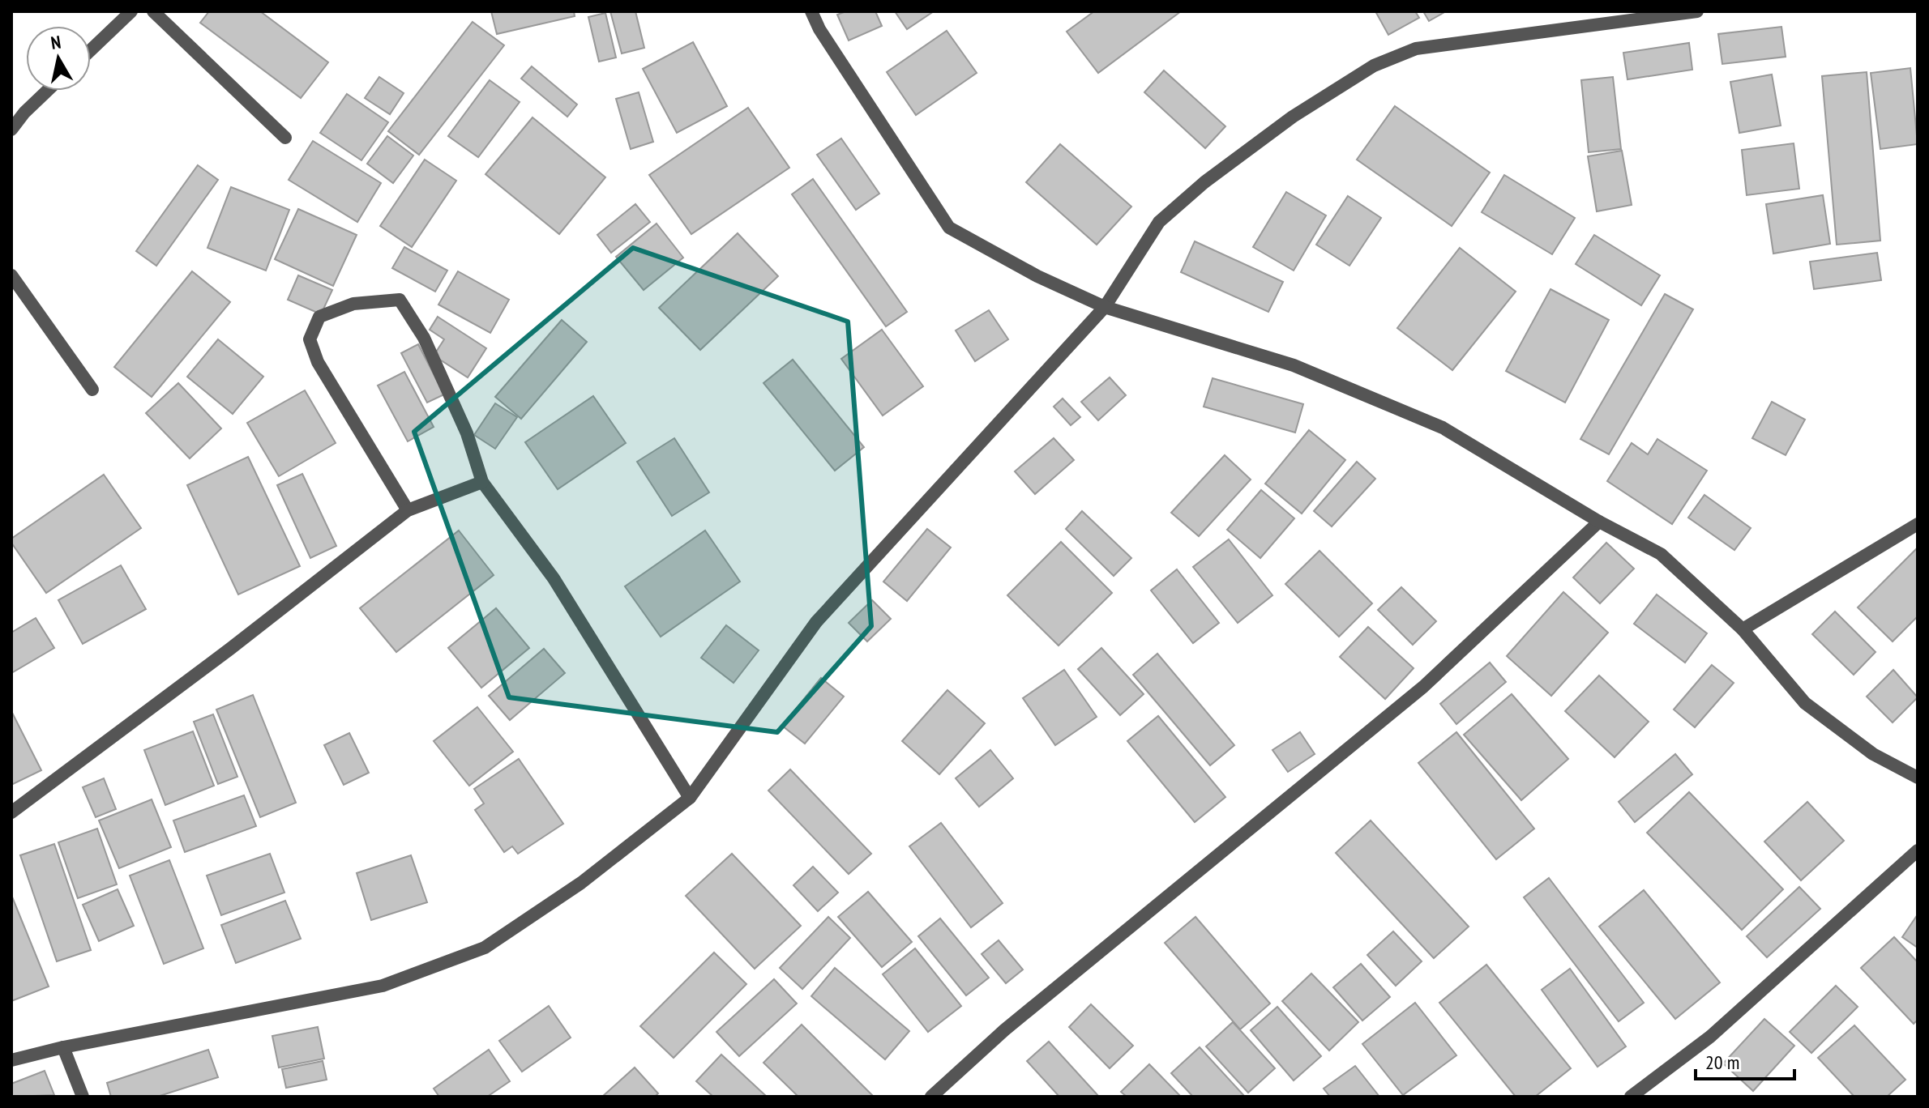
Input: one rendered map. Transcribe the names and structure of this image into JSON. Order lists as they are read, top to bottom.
{
  "scale_bar": "20 m",
  "north": "top"
}
